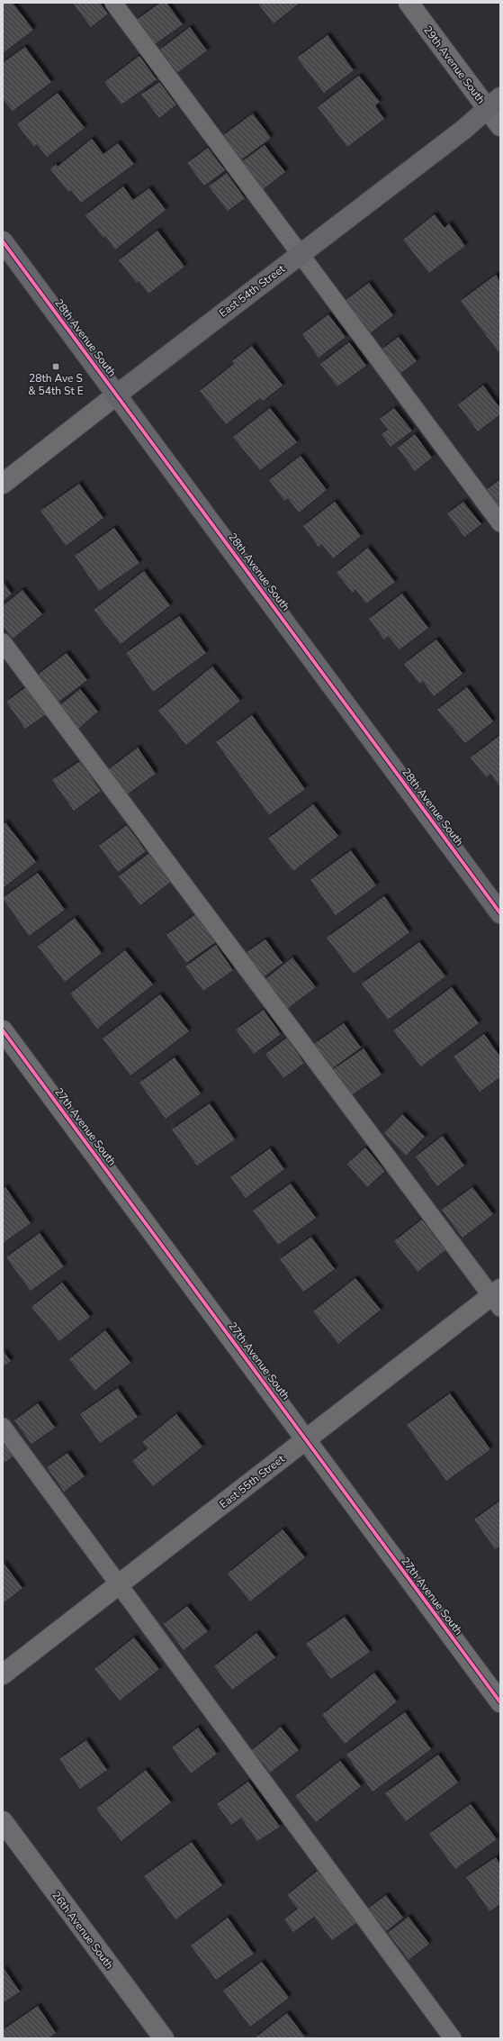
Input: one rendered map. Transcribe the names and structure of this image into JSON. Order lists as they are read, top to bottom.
{
  "streets": {
    "street": [
      "29th Avenue South",
      "East 54th Street",
      "28th Avenue South",
      "27th Avenue South",
      "East 55th Street",
      "26th Avenue South"
    ]
  },
  "crossings": [
    ["29th Avenue South", "East 54th Street"],
    ["East 54th Street", "28th Avenue South"],
    ["27th Avenue South", "East 55th Street"]
  ],
  "places": {
    "transit": ["28th Ave S & 54th St E"]
  }
}
